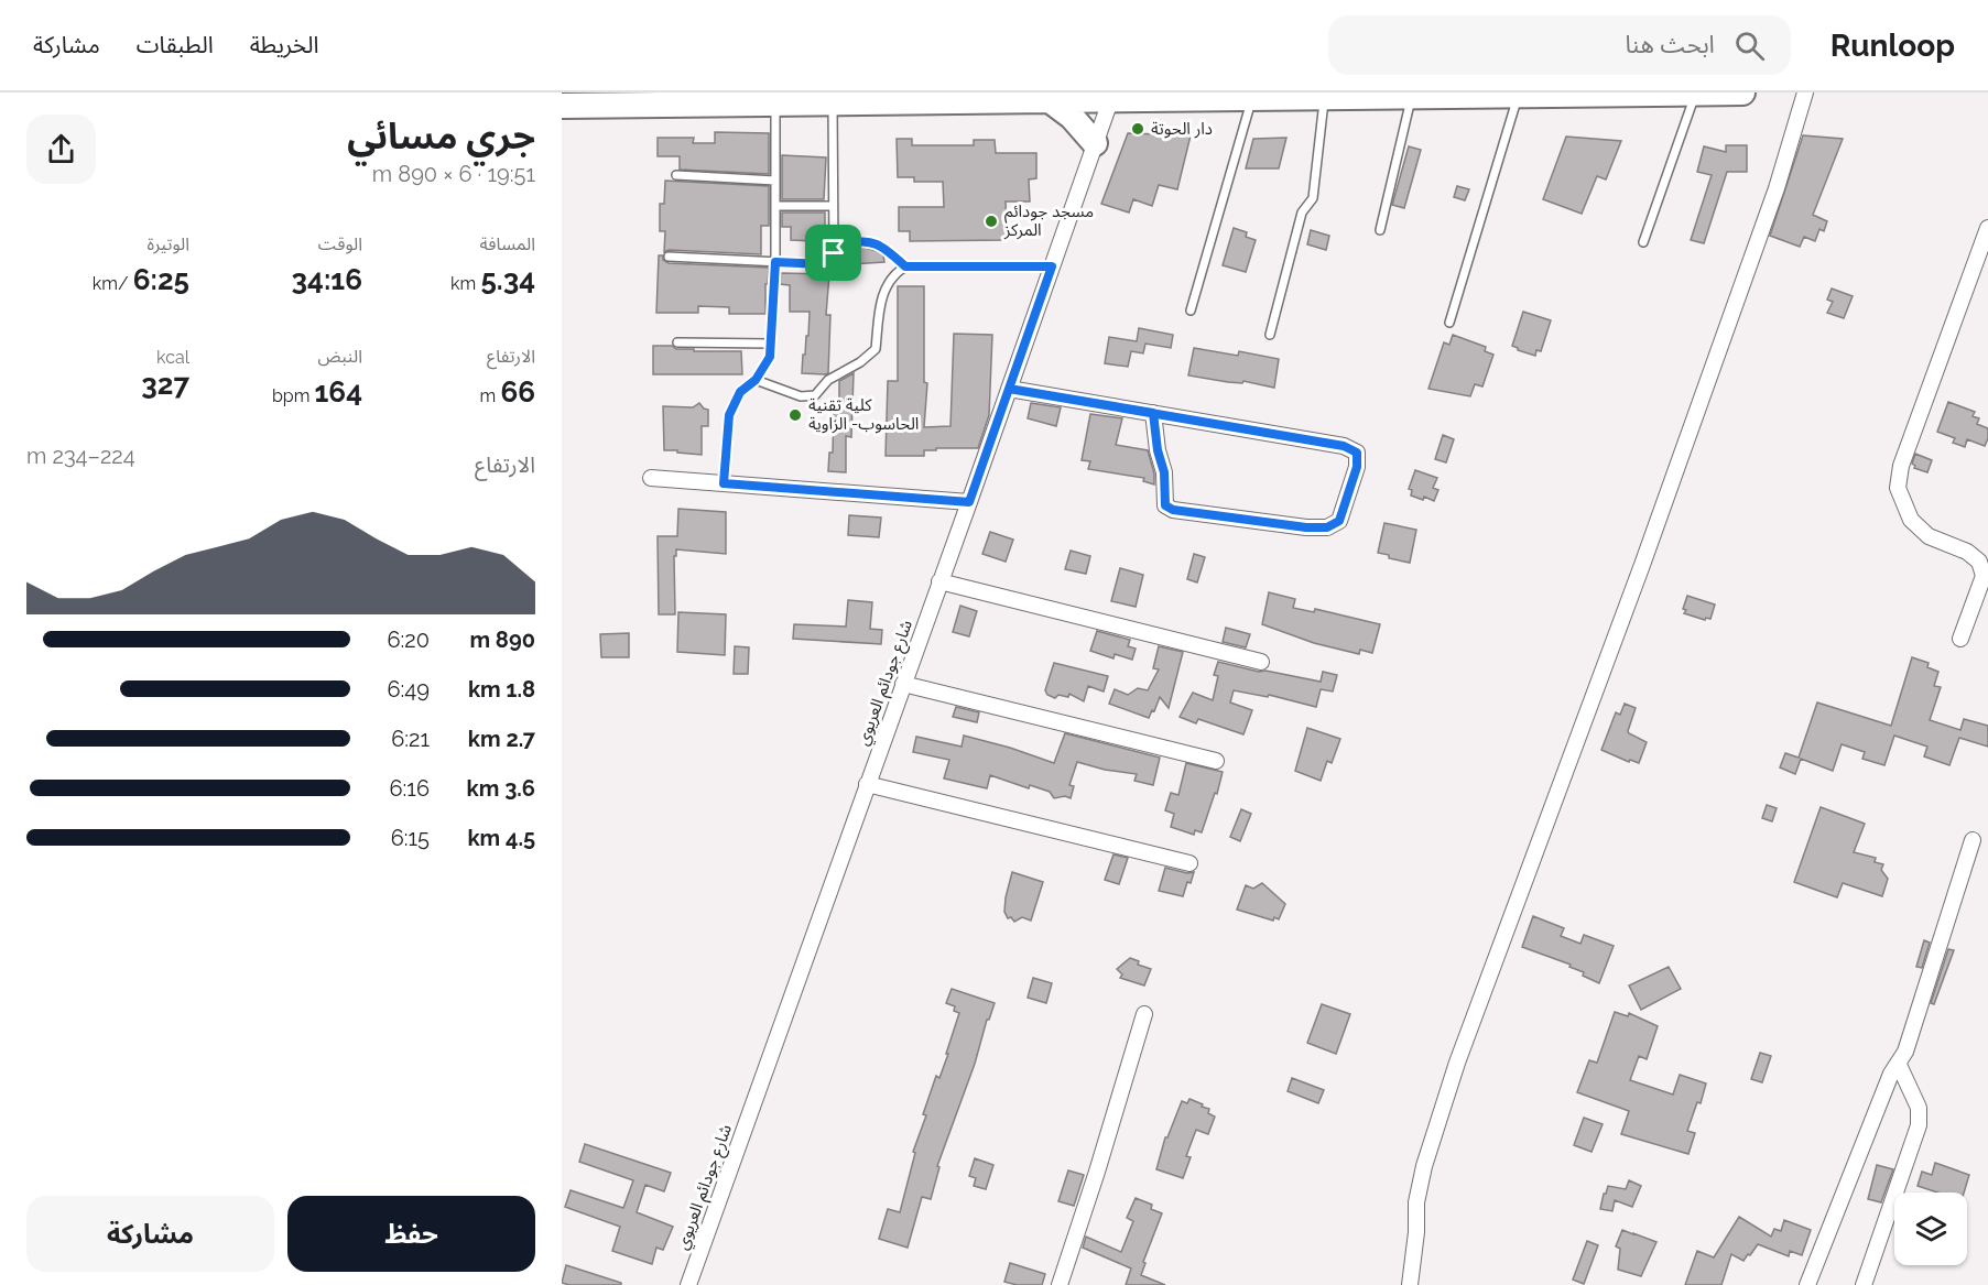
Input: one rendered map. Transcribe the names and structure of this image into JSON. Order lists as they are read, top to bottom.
{
  "streets": {
    "street": ["شارع جودائم العريوي"]
  },
  "places": ["دار الحوتة", "مسجد جودائم المركز", "كلية تقنية الحاسوب- الزاوية"],
  "page": {
    "header": "Runloop",
    "search": "ابحث هنا",
    "nav": ["الخريطة", "الطبقات", "مشاركة"],
    "heading": ["جري مسائي", "19:51 · 6 × 890 m"],
    "stats": [
      ["المسافة", "5.34 km"],
      ["الوقت", "34:16"],
      ["الوتيرة", "6:25 /km"],
      ["الارتفاع", "66 m"],
      ["النبض", "164 bpm"],
      ["kcal", "327"]
    ],
    "chart": ["الارتفاع", "224–234 m"],
    "list": [
      {
        "name": "890 m",
        "note": "6:20"
      },
      {
        "name": "1.8 km",
        "note": "6:49"
      },
      {
        "name": "2.7 km",
        "note": "6:21"
      },
      {
        "name": "3.6 km",
        "note": "6:16"
      },
      {
        "name": "4.5 km",
        "note": "6:15"
      }
    ],
    "buttons": ["حفظ", "مشاركة"]
  }
}
